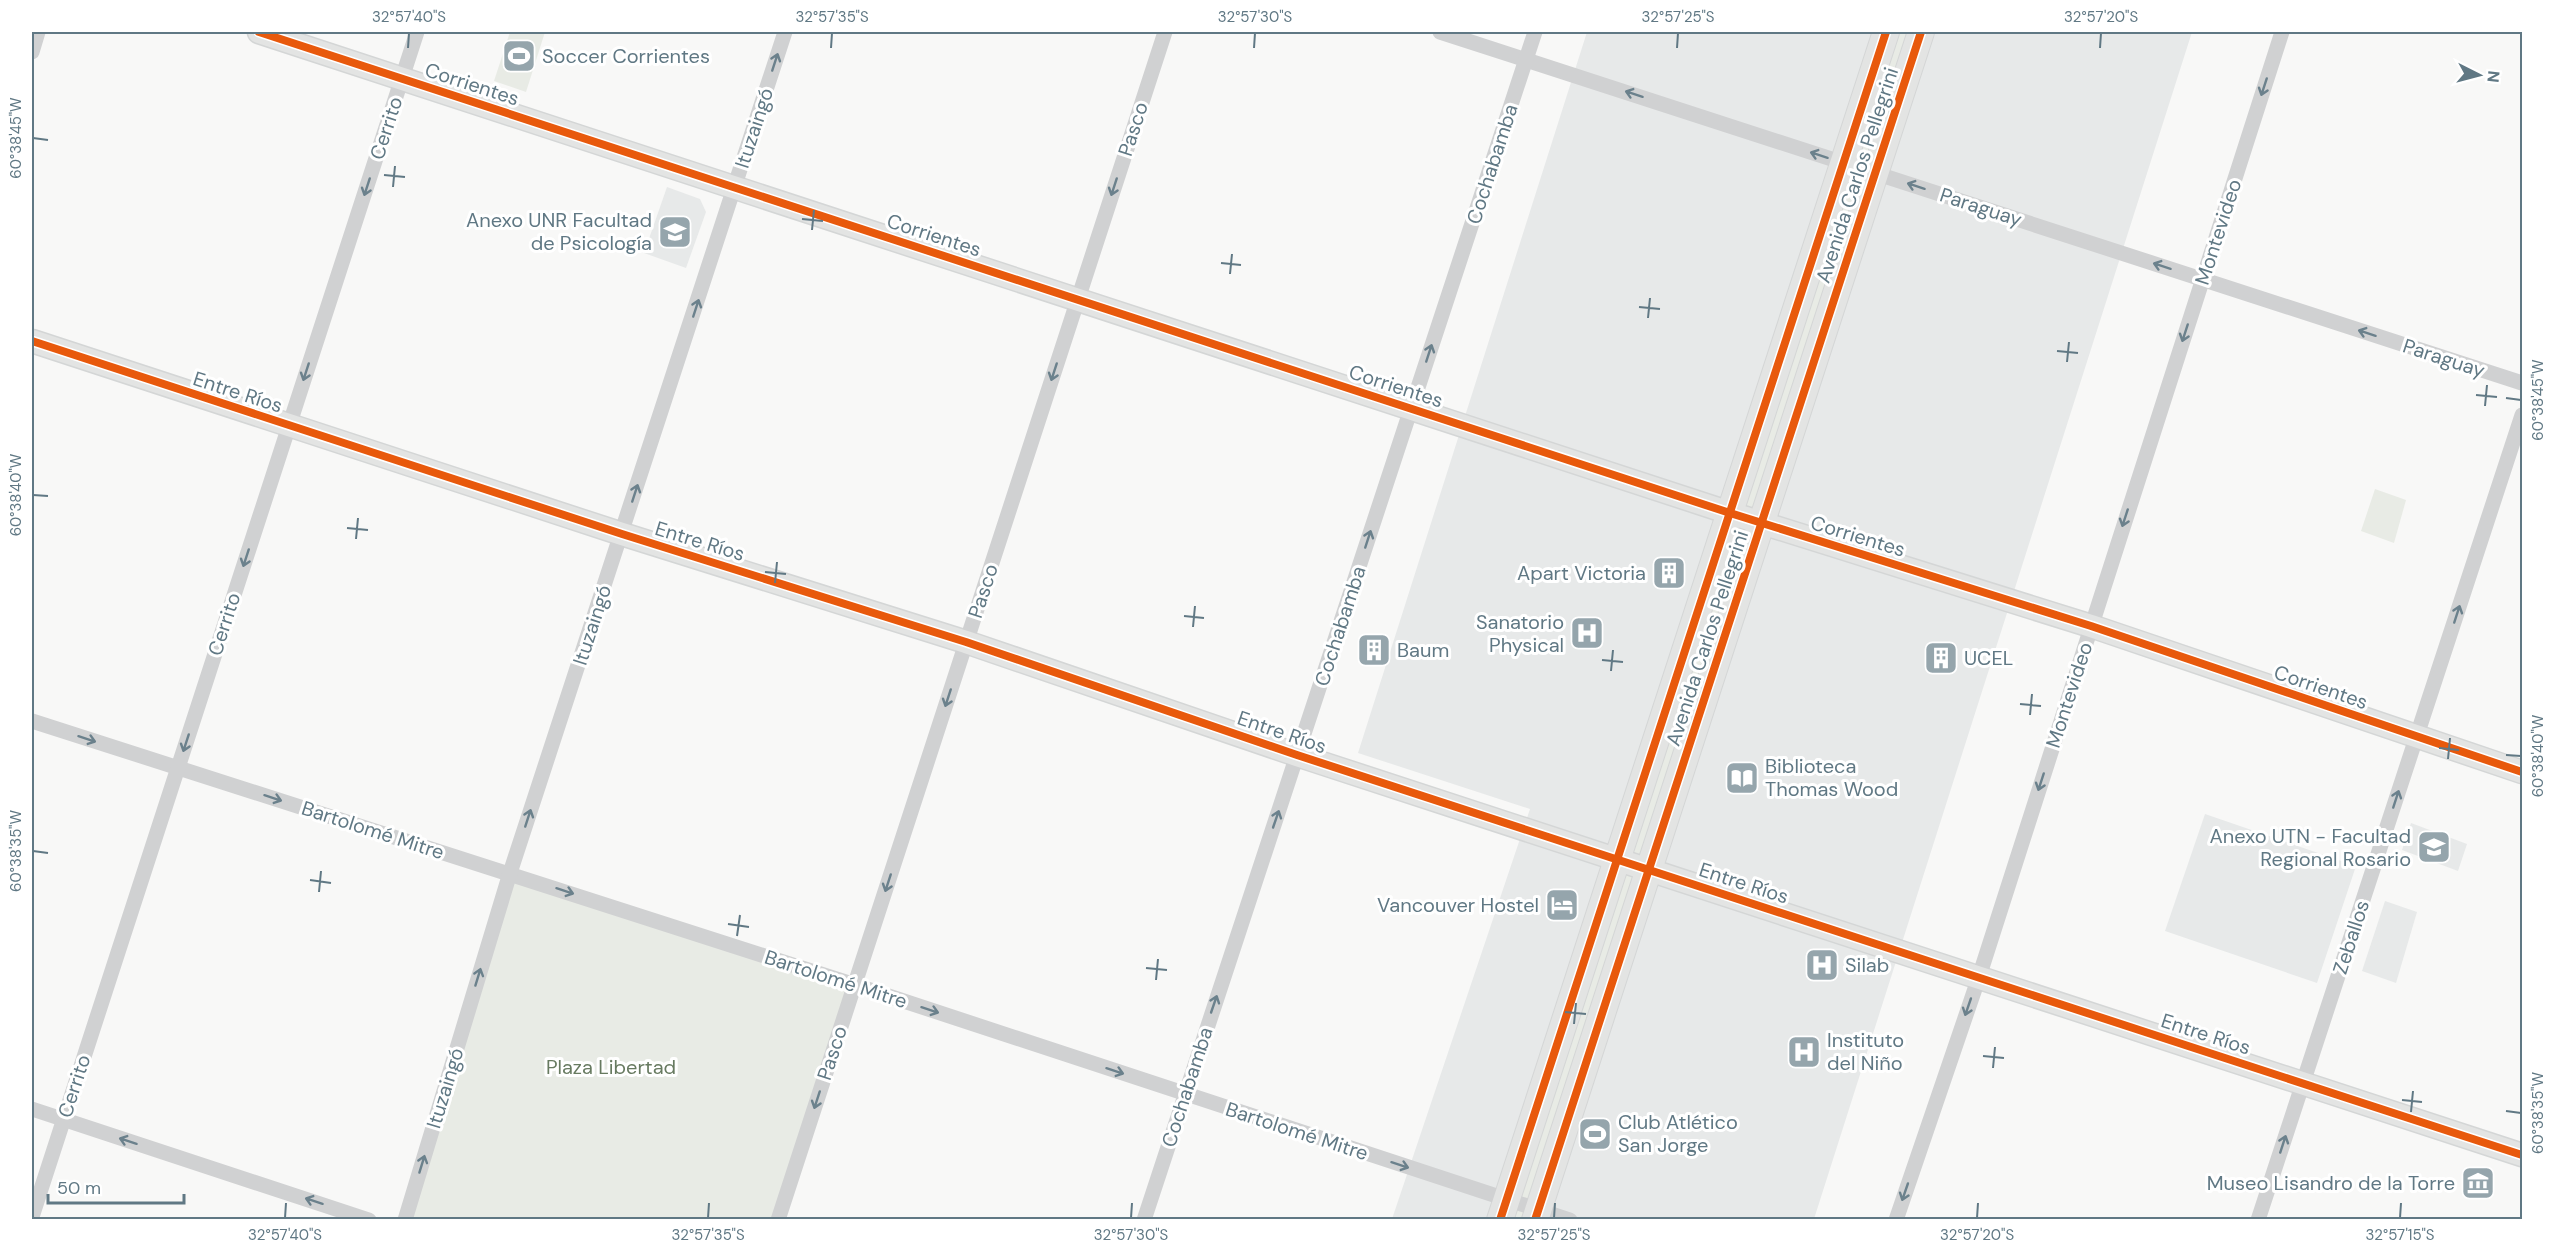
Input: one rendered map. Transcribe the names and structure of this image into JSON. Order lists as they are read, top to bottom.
{
  "streets": {
    "main road": ["Corrientes", "Avenida Carlos Pellegrini", "Entre Ríos"],
    "street": [
      "Cerrito",
      "Ituzaingó",
      "Pasco",
      "Cochabamba",
      "Paraguay",
      "Montevideo",
      "Bartolomé Mitre",
      "Zeballos"
    ]
  },
  "crossings": [
    ["Corrientes", "Cerrito"],
    ["Corrientes", "Ituzaingó"],
    ["Corrientes", "Pasco"],
    ["Corrientes", "Cochabamba"],
    ["Corrientes", "Avenida Carlos Pellegrini"],
    ["Corrientes", "Montevideo"],
    ["Corrientes", "Zeballos"],
    ["Cerrito", "Entre Ríos"],
    ["Cerrito", "Bartolomé Mitre"],
    ["Ituzaingó", "Entre Ríos"],
    ["Ituzaingó", "Bartolomé Mitre"],
    ["Pasco", "Entre Ríos"],
    ["Pasco", "Bartolomé Mitre"],
    ["Cochabamba", "Paraguay"],
    ["Cochabamba", "Entre Ríos"],
    ["Cochabamba", "Bartolomé Mitre"],
    ["Avenida Carlos Pellegrini", "Paraguay"],
    ["Avenida Carlos Pellegrini", "Entre Ríos"],
    ["Avenida Carlos Pellegrini", "Bartolomé Mitre"],
    ["Paraguay", "Montevideo"],
    ["Montevideo", "Entre Ríos"],
    ["Entre Ríos", "Zeballos"]
  ],
  "one_way": [
    "Cerrito",
    "Ituzaingó",
    "Pasco",
    "Cochabamba",
    "Paraguay",
    "Montevideo",
    "Bartolomé Mitre",
    "Zeballos"
  ],
  "parks": ["Plaza Libertad"],
  "places": {
    "sports": ["Soccer Corrientes", "Club Atlético San Jorge"],
    "school or university": ["Anexo UNR Facultad de Psicología", "Anexo UTN - Facultad Regional Rosario"],
    "building": ["Apart Victoria", "Baum", "UCEL"],
    "hospital": ["Sanatorio Physical", "Silab", "Instituto del Niño"],
    "library": ["Biblioteca Thomas Wood"],
    "hotel": ["Vancouver Hostel"],
    "museum": ["Museo Lisandro de la Torre"]
  },
  "scale_bar": "50 m",
  "north": "right",
  "coordinates": [
    "32°57'40\"S",
    "32°57'35\"S",
    "32°57'30\"S",
    "32°57'25\"S",
    "32°57'20\"S",
    "60°38'45\"W",
    "60°38'40\"W",
    "60°38'35\"W",
    "32°57'15\"S"
  ]
}
